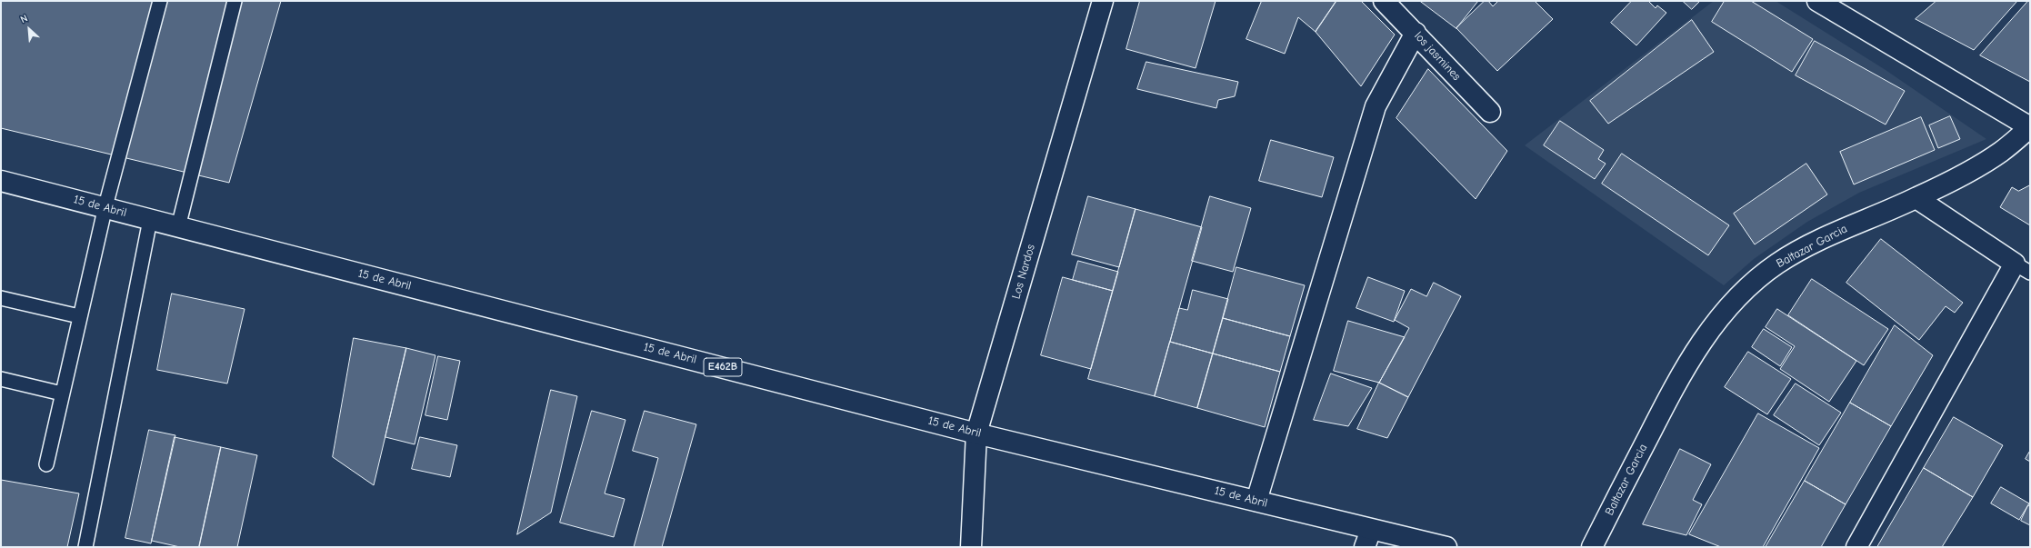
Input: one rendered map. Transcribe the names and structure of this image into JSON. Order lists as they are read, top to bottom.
{
  "streets": {
    "street": [
      "los jasmines",
      "15 de Abril",
      "Baltazar Garcia",
      "Los Nardos",
      "E462B"
    ]
  },
  "crossings": [
    ["15 de Abril", "Los Nardos"]
  ],
  "north": "top left"
}
